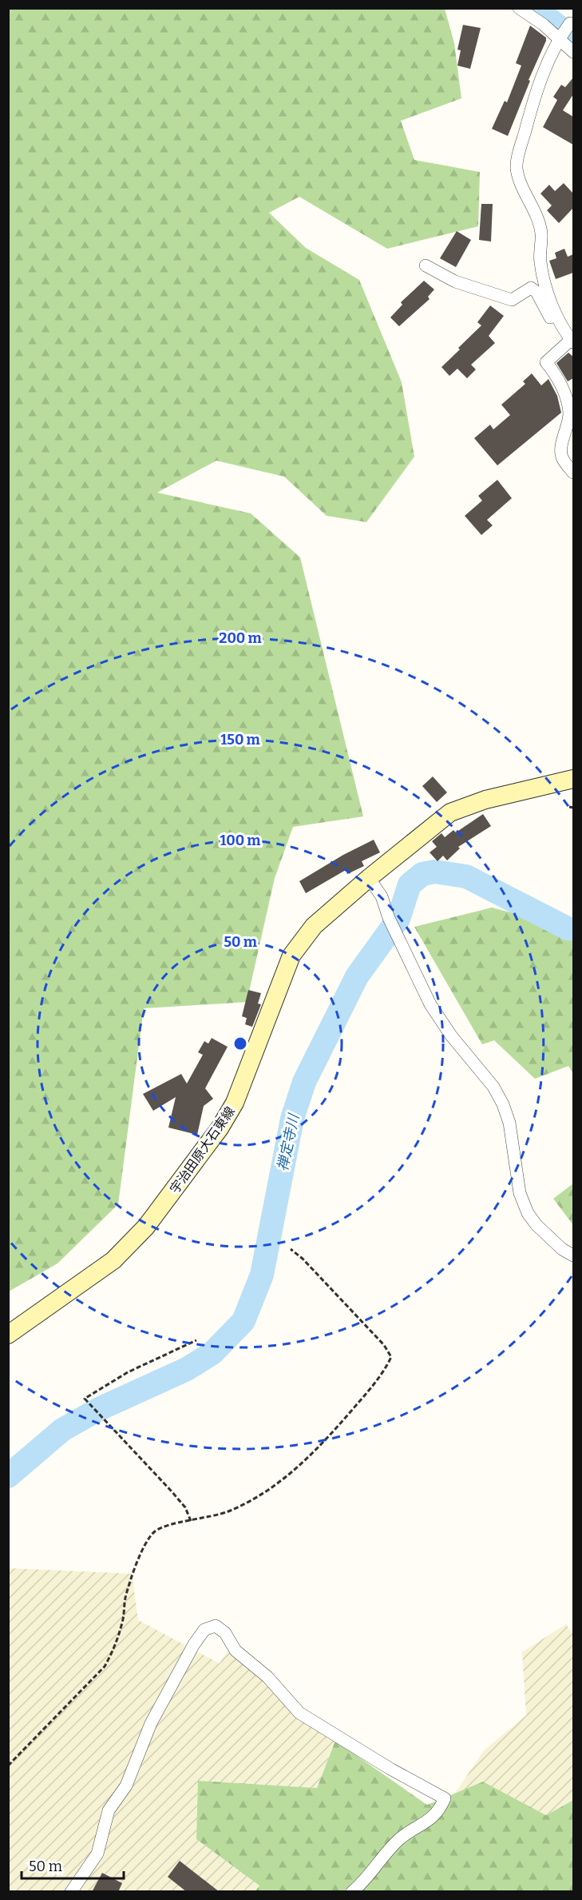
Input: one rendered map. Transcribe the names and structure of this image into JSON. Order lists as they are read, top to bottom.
{
  "streets": {
    "main road": ["宇治田原大石東線"]
  },
  "water": ["禅定寺川"],
  "scale_bar": "50 m",
  "rings": [
    "200 m",
    "150 m",
    "100 m",
    "50 m"
  ]
}
